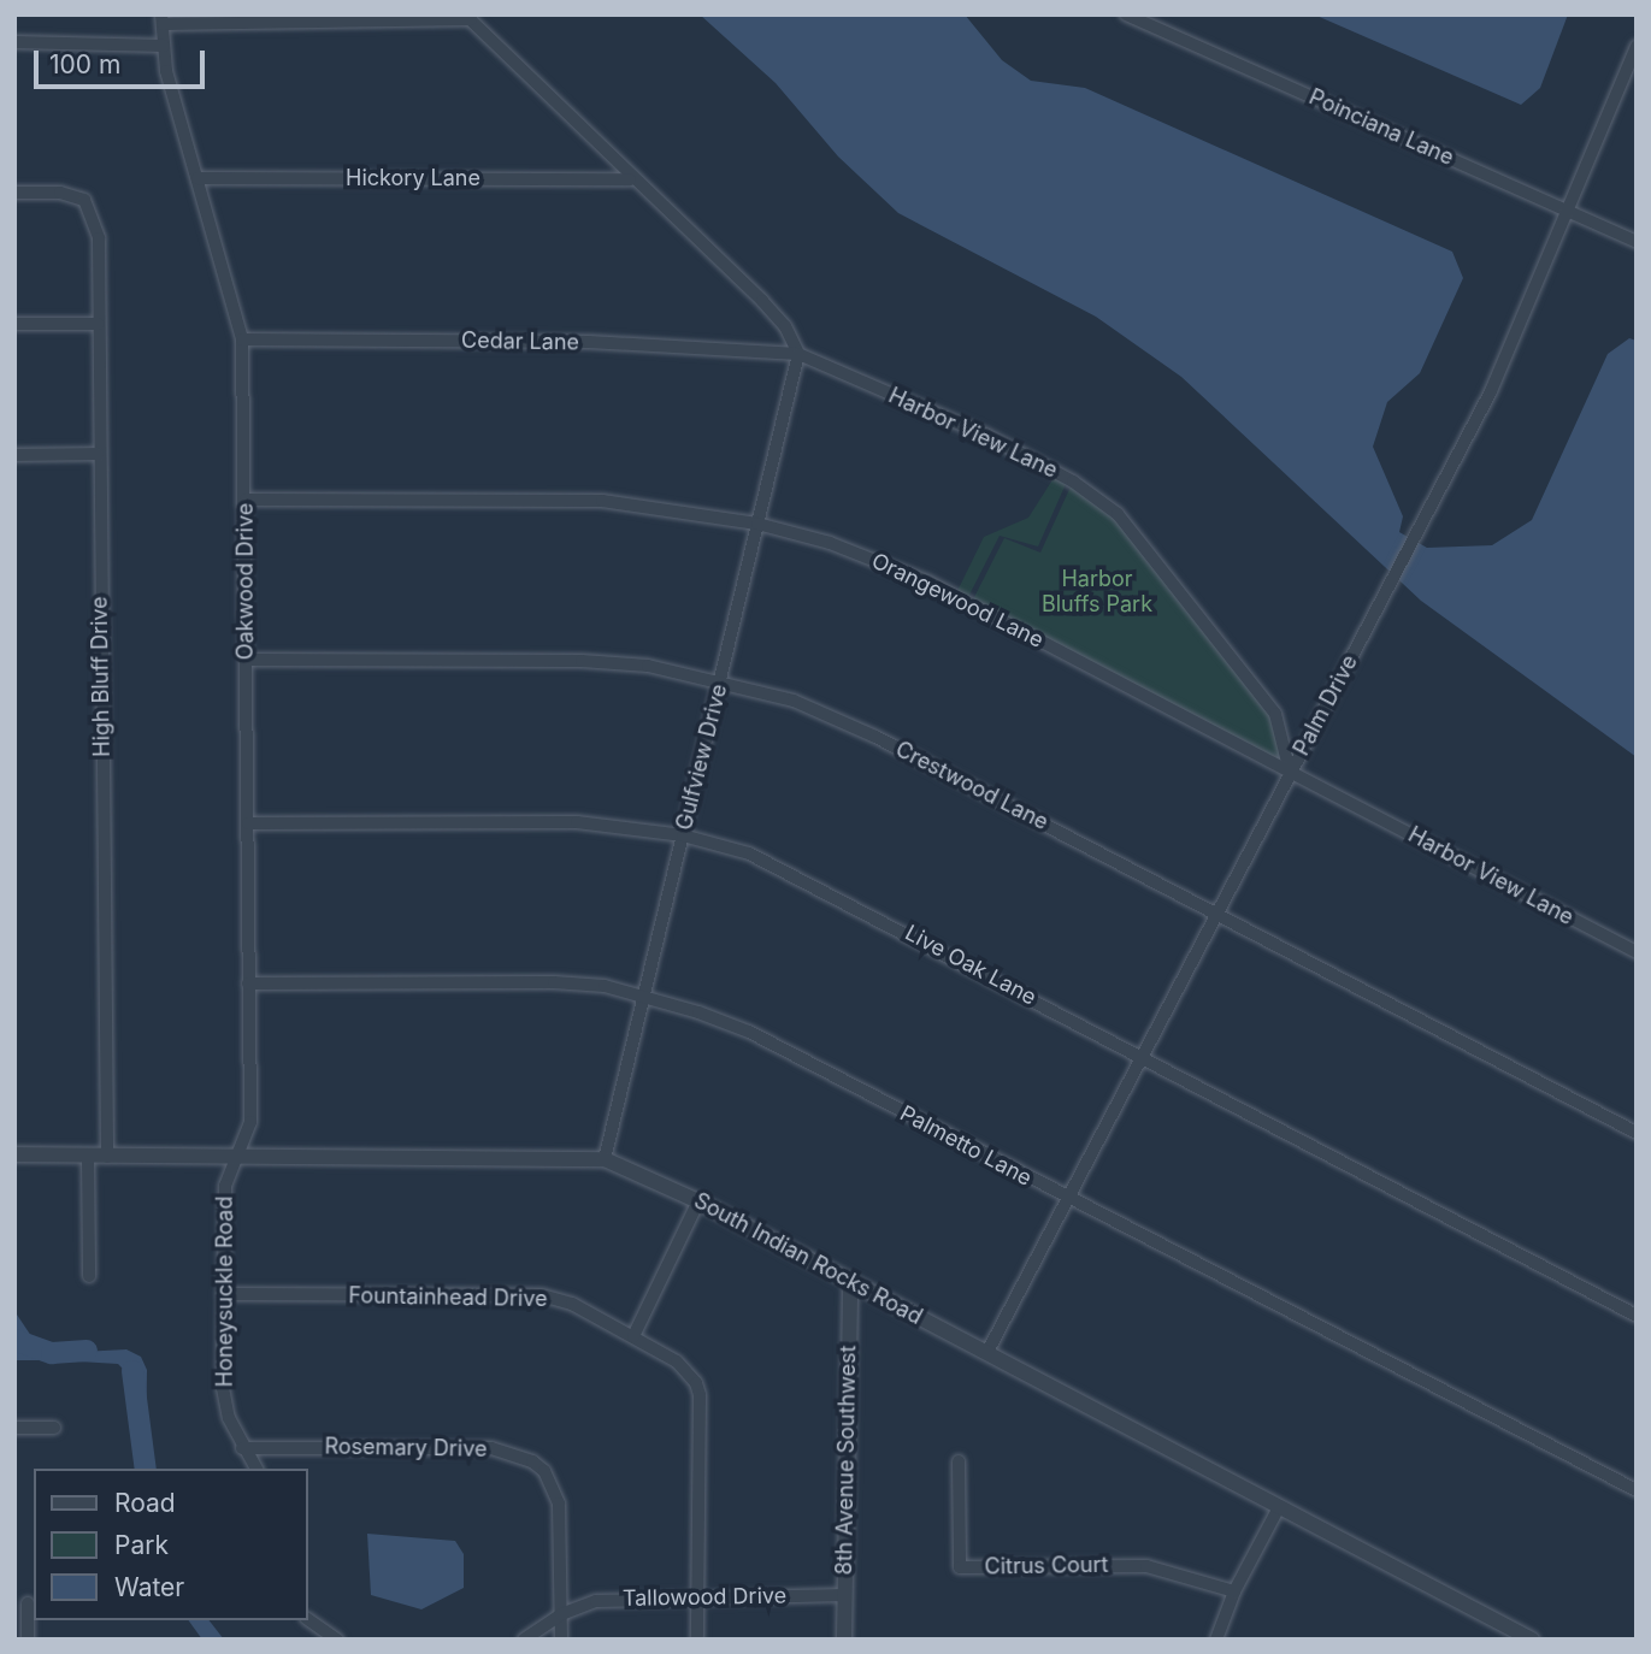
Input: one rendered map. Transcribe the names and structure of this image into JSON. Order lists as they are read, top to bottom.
{
  "streets": {
    "street": [
      "Poinciana Lane",
      "Hickory Lane",
      "Cedar Lane",
      "Harbor View Lane",
      "Oakwood Drive",
      "Orangewood Lane",
      "High Bluff Drive",
      "Palm Drive",
      "Gulfview Drive",
      "Crestwood Lane",
      "Live Oak Lane",
      "Palmetto Lane",
      "South Indian Rocks Road",
      "Honeysuckle Road",
      "Fountainhead Drive",
      "Rosemary Drive",
      "8th Avenue Southwest",
      "Citrus Court",
      "Tallowood Drive"
    ]
  },
  "crossings": [
    ["Poinciana Lane", "Palm Drive"],
    ["Hickory Lane", "Oakwood Drive"],
    ["Cedar Lane", "Harbor View Lane"],
    ["Cedar Lane", "Oakwood Drive"],
    ["Cedar Lane", "Gulfview Drive"],
    ["Harbor View Lane", "Orangewood Lane"],
    ["Harbor View Lane", "Palm Drive"],
    ["Harbor View Lane", "Gulfview Drive"],
    ["Oakwood Drive", "Orangewood Lane"],
    ["Oakwood Drive", "Crestwood Lane"],
    ["Oakwood Drive", "Live Oak Lane"],
    ["Oakwood Drive", "Palmetto Lane"],
    ["Oakwood Drive", "South Indian Rocks Road"],
    ["Oakwood Drive", "Honeysuckle Road"],
    ["Orangewood Lane", "Palm Drive"],
    ["Orangewood Lane", "Gulfview Drive"],
    ["High Bluff Drive", "South Indian Rocks Road"],
    ["Palm Drive", "Crestwood Lane"],
    ["Palm Drive", "Live Oak Lane"],
    ["Palm Drive", "Palmetto Lane"],
    ["Palm Drive", "South Indian Rocks Road"],
    ["Gulfview Drive", "Crestwood Lane"],
    ["Gulfview Drive", "Live Oak Lane"],
    ["Gulfview Drive", "Palmetto Lane"],
    ["Gulfview Drive", "South Indian Rocks Road"],
    ["South Indian Rocks Road", "Honeysuckle Road"],
    ["South Indian Rocks Road", "8th Avenue Southwest"],
    ["Honeysuckle Road", "Fountainhead Drive"],
    ["Honeysuckle Road", "Rosemary Drive"],
    ["Fountainhead Drive", "Tallowood Drive"],
    ["Rosemary Drive", "Tallowood Drive"],
    ["8th Avenue Southwest", "Tallowood Drive"]
  ],
  "parks": ["Harbor Bluffs Park"],
  "legend": ["Road", "Park", "Water"],
  "scale_bar": "100 m"
}
